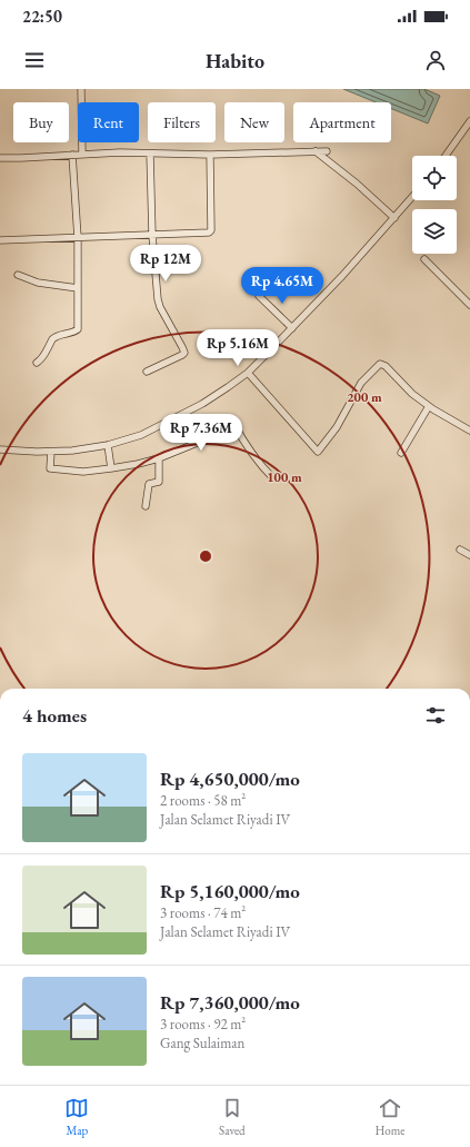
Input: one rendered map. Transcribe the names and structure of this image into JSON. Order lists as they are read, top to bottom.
{
  "page": {
    "status": "22:50",
    "header": "Habito",
    "chip": [
      "Buy",
      "Rent",
      "Filters",
      "New",
      "Apartment"
    ],
    "price": [
      "Rp 12M",
      "Rp 4.65M",
      "Rp 5.16M",
      "Rp 7.36M"
    ],
    "heading": "4 homes",
    "list": [
      {
        "name": "Rp 4,650,000/mo",
        "note": "2 rooms · 58 m² · Jalan Selamet Riyadi IV"
      },
      {
        "name": "Rp 5,160,000/mo",
        "note": "3 rooms · 74 m² · Jalan Selamet Riyadi IV"
      },
      {
        "name": "Rp 7,360,000/mo",
        "note": "3 rooms · 92 m² · Gang Sulaiman"
      }
    ],
    "tabs": ["Map", "Saved", "Home"]
  },
  "rings": ["200 m", "100 m"]
}
